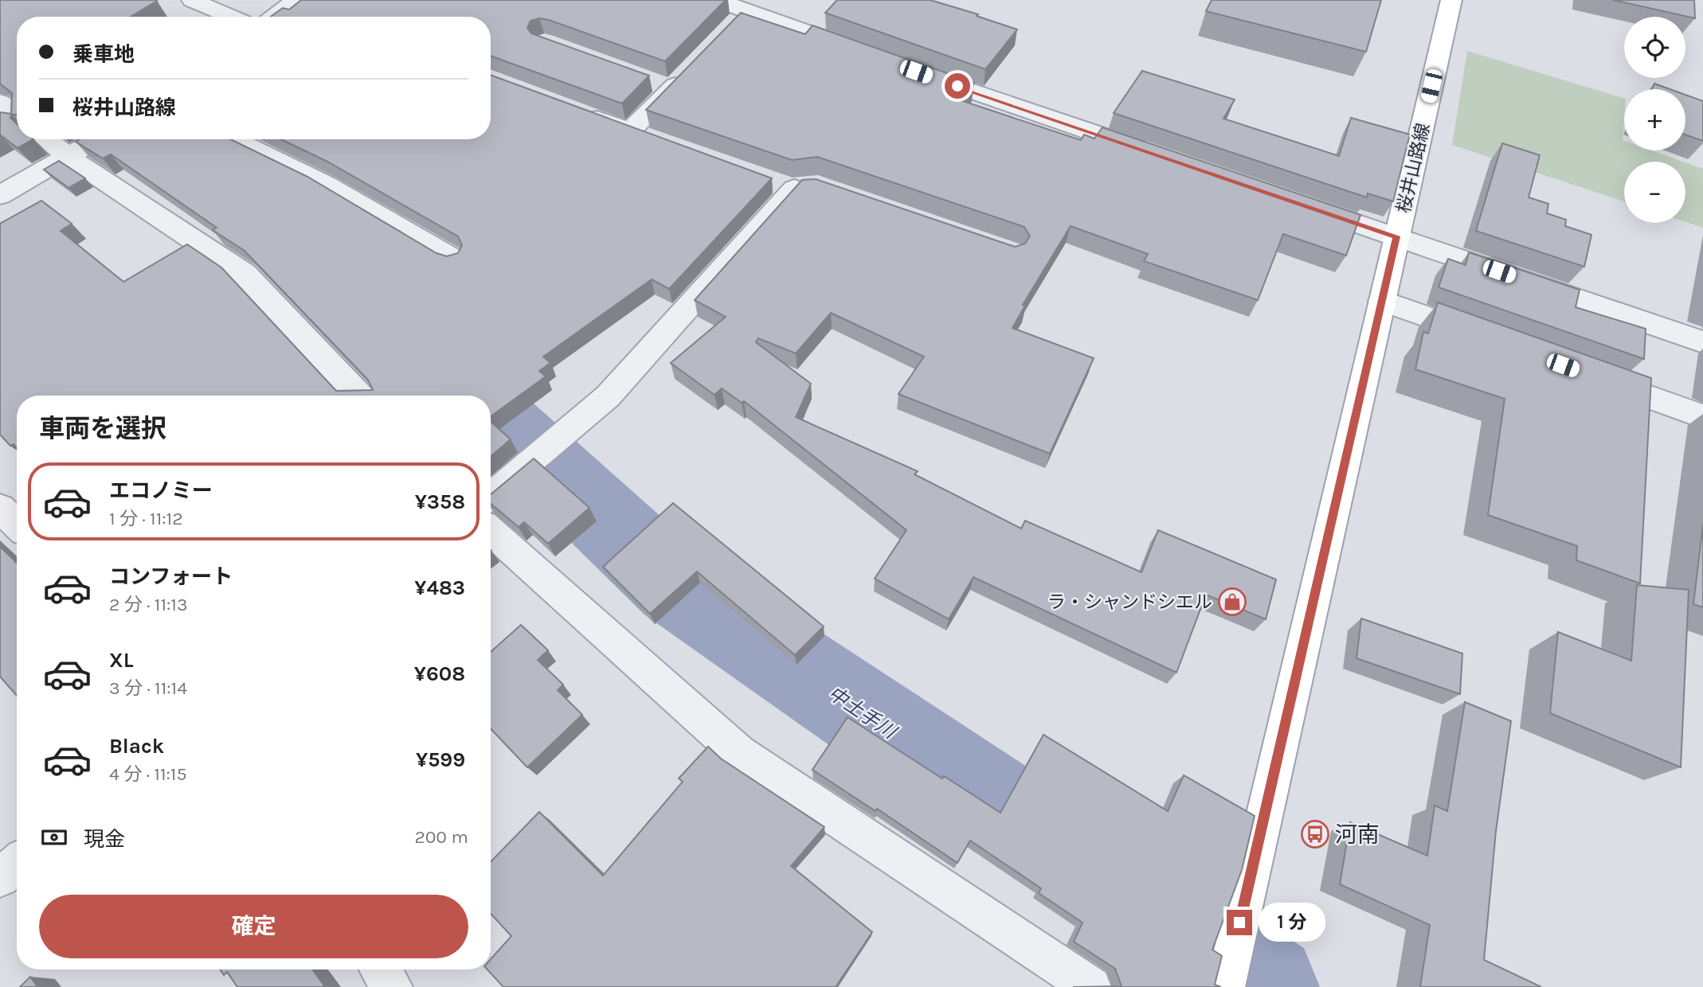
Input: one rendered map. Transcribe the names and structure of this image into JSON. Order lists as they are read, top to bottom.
{
  "streets": {
    "main road": ["桜井山路線"]
  },
  "water": ["中土手川"],
  "places": {
    "shop": ["ラ・シャンドシエル"],
    "bus stop": ["河南"]
  },
  "page": {
    "map_buttons": ["+", "−"],
    "banner": ["乗車地", "桜井山路線"],
    "heading": "車両を選択",
    "list": [
      {
        "name": "エコノミー",
        "note": "1 分 · 11:12",
        "value": "¥358"
      },
      {
        "name": "コンフォート",
        "note": "2 分 · 11:13",
        "value": "¥483"
      },
      {
        "name": "XL",
        "note": "3 分 · 11:14",
        "value": "¥608"
      },
      {
        "name": "Black",
        "note": "4 分 · 11:15",
        "value": "¥599"
      }
    ],
    "pay": ["現金", "200 m"],
    "buttons": "確定",
    "bubble": "1 分"
  }
}
